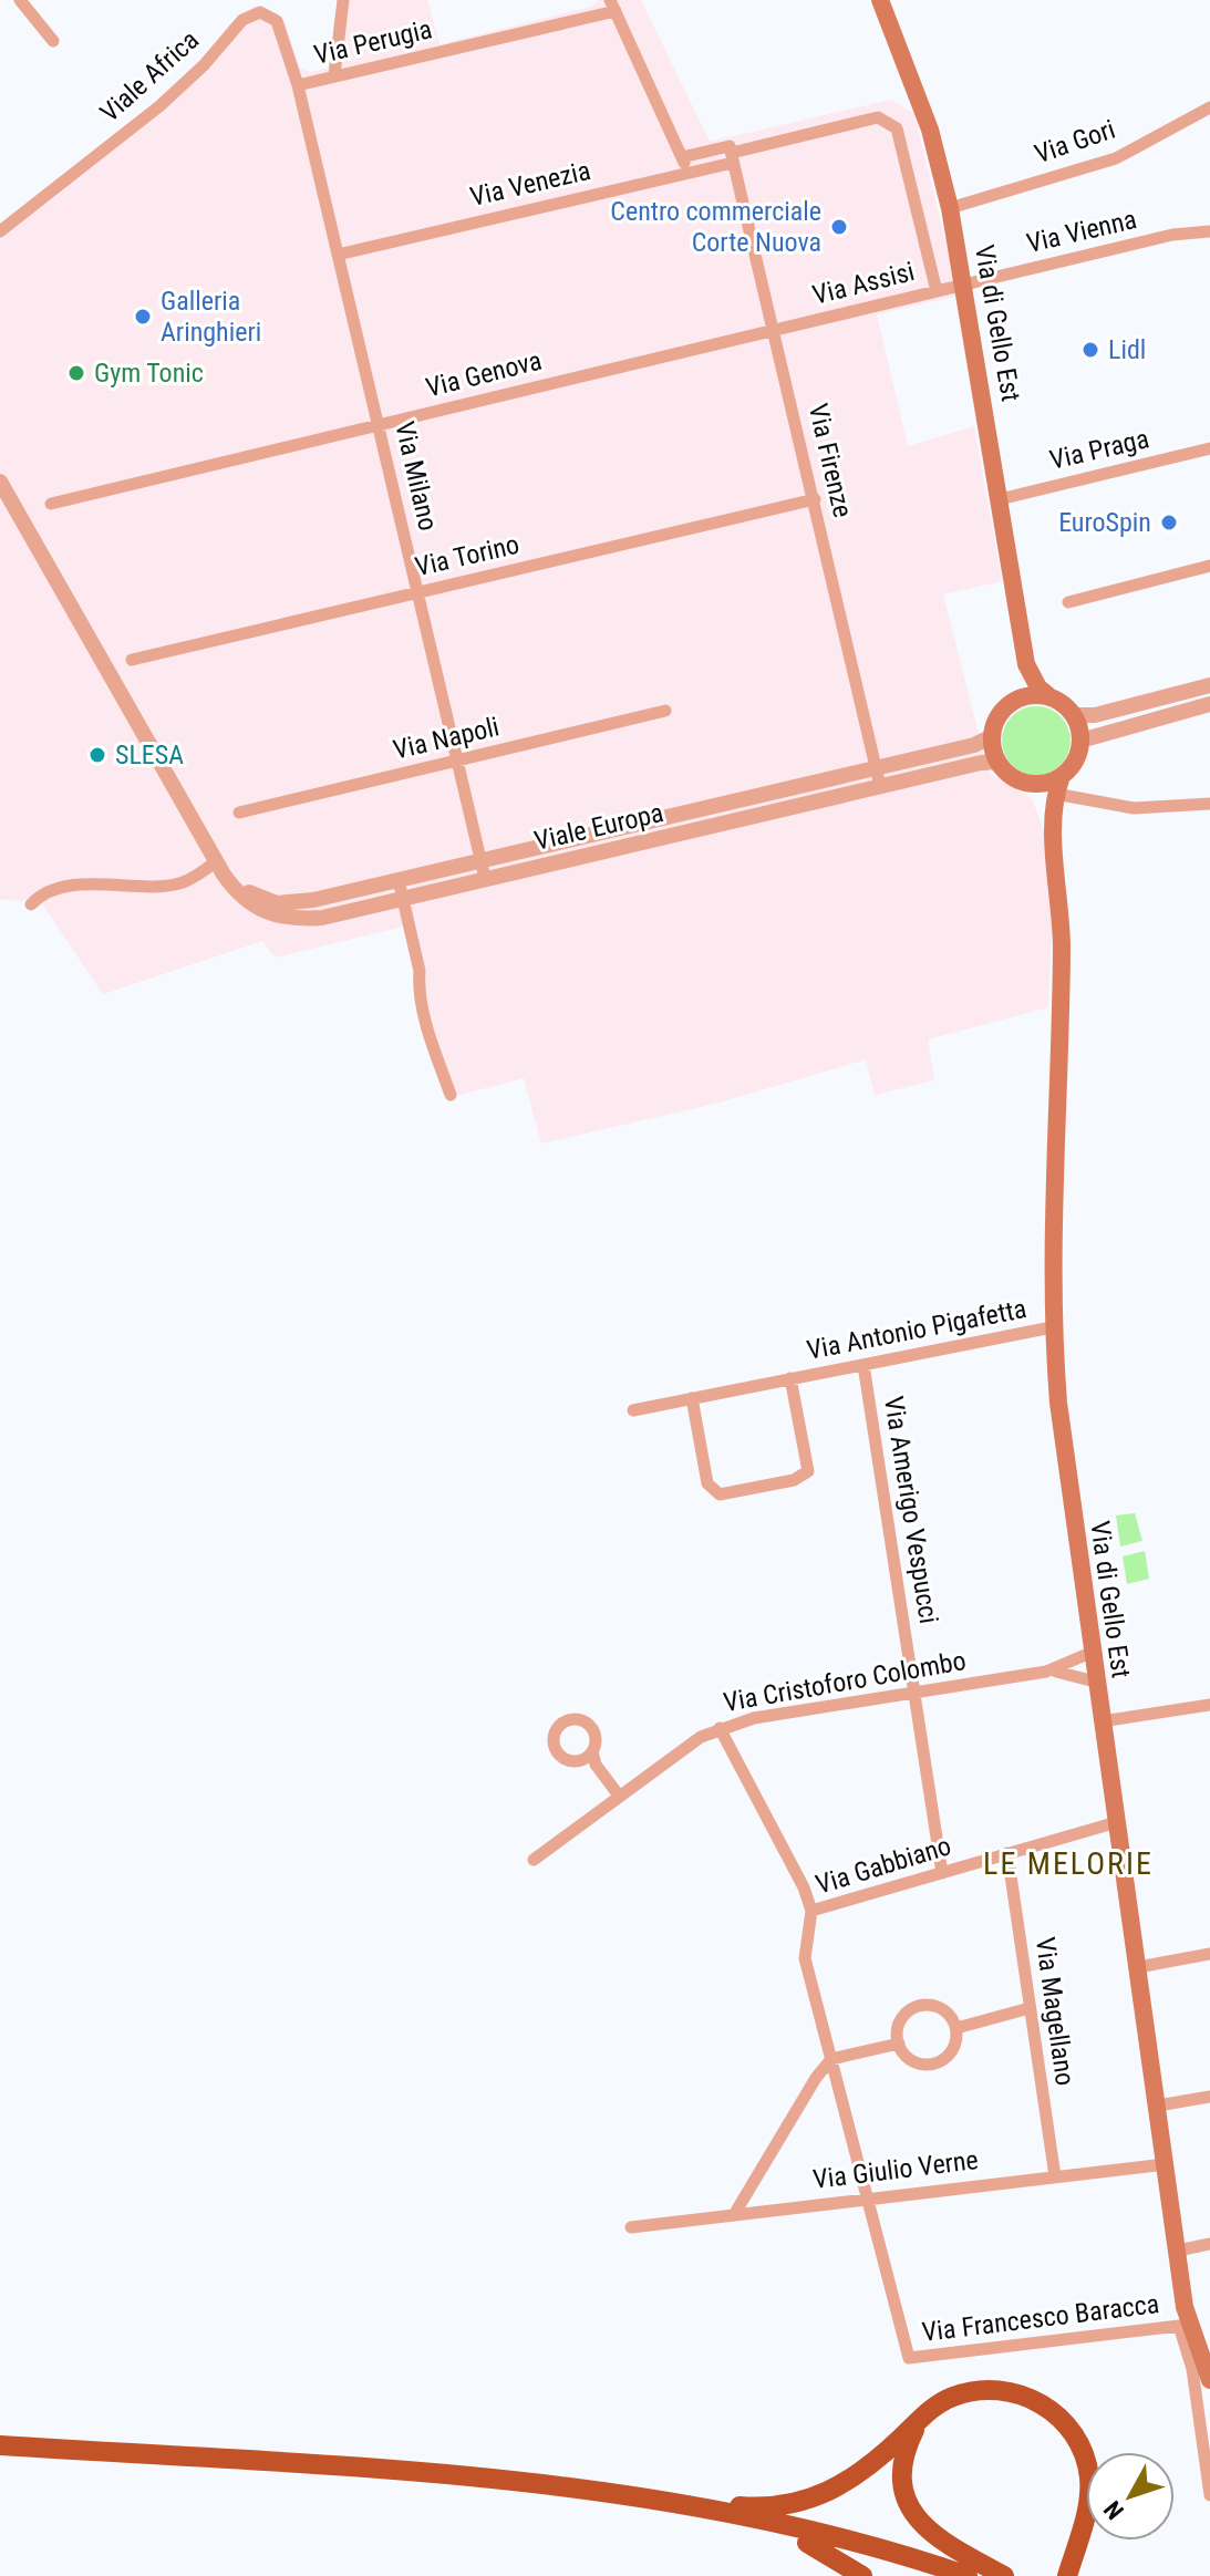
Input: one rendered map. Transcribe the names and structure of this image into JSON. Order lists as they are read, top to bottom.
{
  "streets": {
    "main road": ["Via di Gello Est"],
    "street": [
      "Via Perugia",
      "Viale Africa",
      "Via Gori",
      "Via Venezia",
      "Via Vienna",
      "Via Assisi",
      "Via Genova",
      "Via Praga",
      "Via Firenze",
      "Via Milano",
      "Via Torino",
      "Via Napoli",
      "Viale Europa",
      "Via Antonio Pigafetta",
      "Via Amerigo Vespucci",
      "Via Cristoforo Colombo",
      "Via Gabbiano",
      "Via Magellano",
      "Via Giulio Verne",
      "Via Francesco Baracca"
    ]
  },
  "crossings": [
    ["Via Perugia", "Viale Africa"],
    ["Via Perugia", "Via Milano"],
    ["Viale Africa", "Via Milano"],
    ["Via Gori", "Via di Gello Est"],
    ["Via Venezia", "Via Assisi"],
    ["Via Venezia", "Via Firenze"],
    ["Via Venezia", "Via Milano"],
    ["Via Vienna", "Via Assisi"],
    ["Via Vienna", "Via di Gello Est"],
    ["Via Assisi", "Via di Gello Est"],
    ["Via Assisi", "Via Genova"],
    ["Via Assisi", "Via Firenze"],
    ["Via di Gello Est", "Via Praga"],
    ["Via di Gello Est", "Viale Europa"],
    ["Via di Gello Est", "Via Antonio Pigafetta"],
    ["Via di Gello Est", "Via Cristoforo Colombo"],
    ["Via di Gello Est", "Via Gabbiano"],
    ["Via di Gello Est", "Via Giulio Verne"],
    ["Via Genova", "Via Firenze"],
    ["Via Genova", "Via Milano"],
    ["Via Firenze", "Via Torino"],
    ["Via Firenze", "Viale Europa"],
    ["Via Milano", "Via Torino"],
    ["Via Milano", "Via Napoli"],
    ["Via Milano", "Viale Europa"],
    ["Via Antonio Pigafetta", "Via Amerigo Vespucci"],
    ["Via Amerigo Vespucci", "Via Cristoforo Colombo"],
    ["Via Amerigo Vespucci", "Via Gabbiano"],
    ["Via Gabbiano", "Via Magellano"],
    ["Via Magellano", "Via Giulio Verne"],
    ["Via Giulio Verne", "Via Francesco Baracca"]
  ],
  "districts": ["LE MELORIE"],
  "places": [
    "Centro commerciale Corte Nuova",
    "Galleria Aringhieri",
    "Lidl",
    "Gym Tonic",
    "EuroSpin",
    "SLESA"
  ],
  "north": "bottom left"
}
